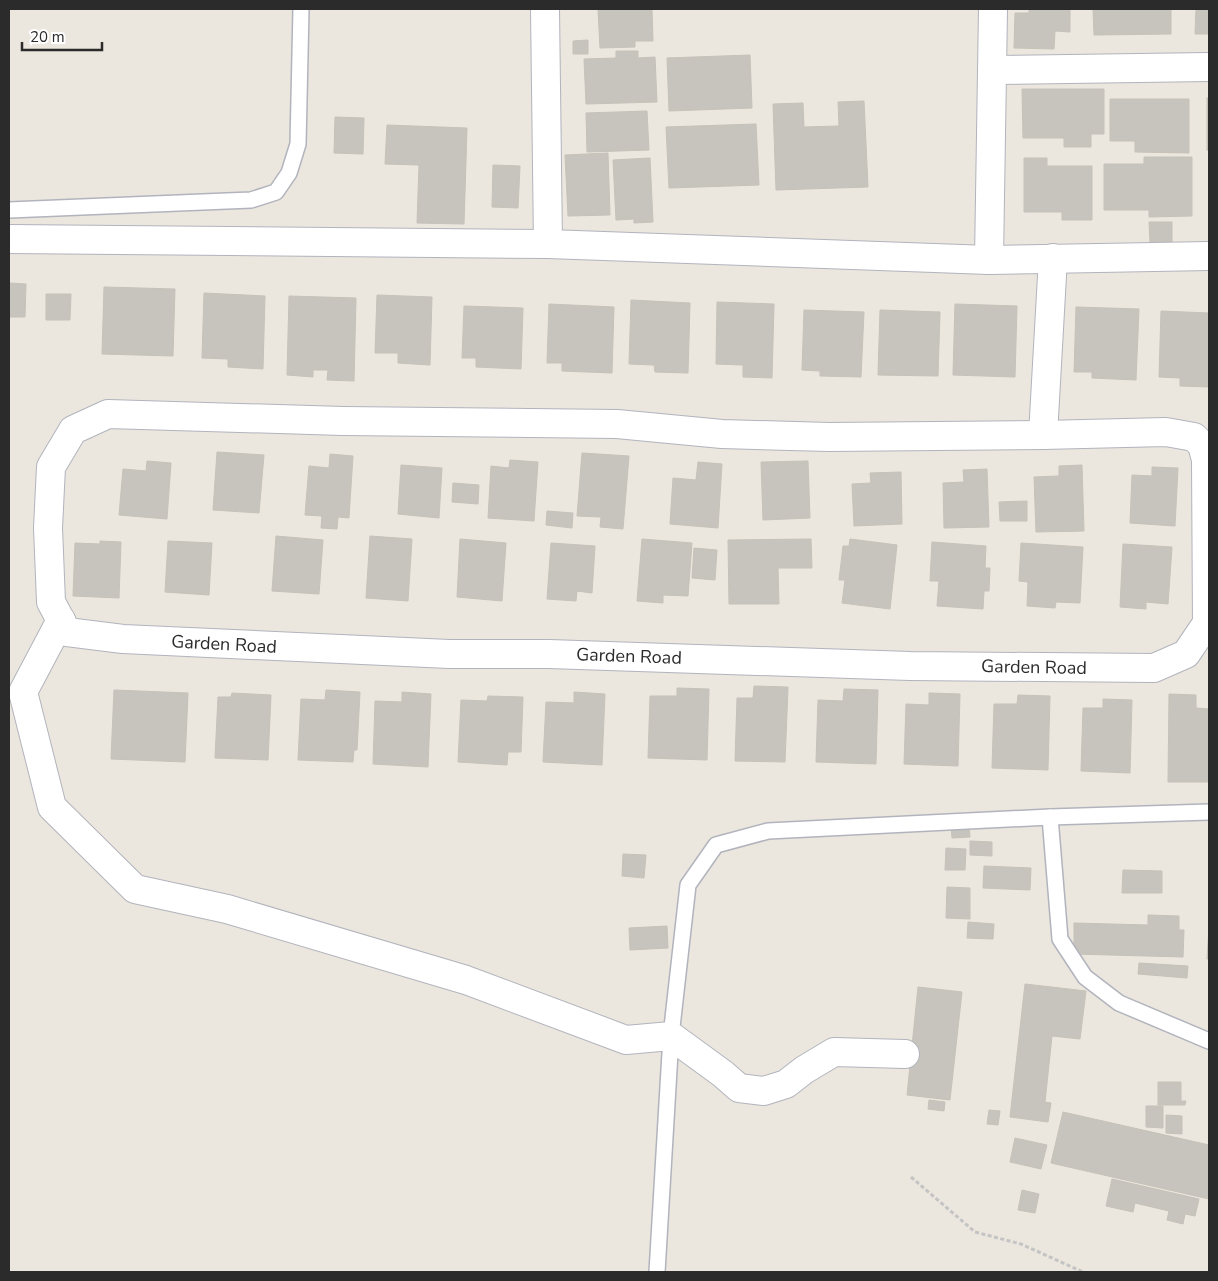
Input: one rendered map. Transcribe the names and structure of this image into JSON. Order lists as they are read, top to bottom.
{
  "streets": {
    "street": ["Garden Road"]
  },
  "scale_bar": "20 m"
}
